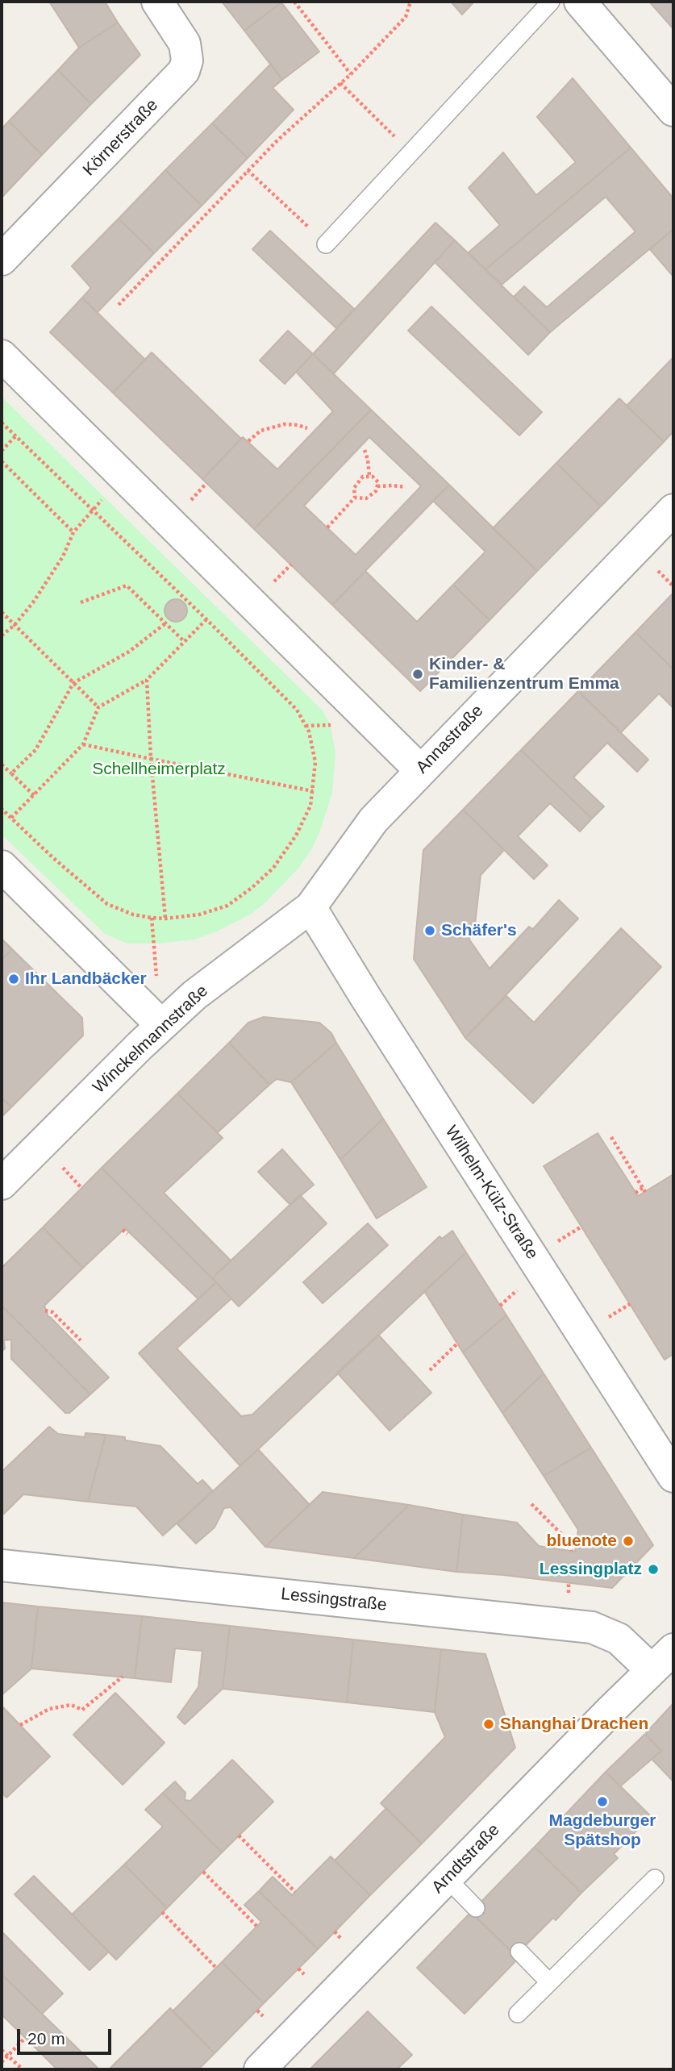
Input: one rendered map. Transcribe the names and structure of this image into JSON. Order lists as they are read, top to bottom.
{
  "streets": {
    "street": [
      "Körnerstraße",
      "Annastraße",
      "Winckelmannstraße",
      "Wilhelm-Külz-Straße",
      "Lessingstraße",
      "Arndtstraße"
    ]
  },
  "crossings": [
    ["Annastraße", "Winckelmannstraße"],
    ["Annastraße", "Wilhelm-Külz-Straße"],
    ["Winckelmannstraße", "Wilhelm-Külz-Straße"],
    ["Lessingstraße", "Arndtstraße"]
  ],
  "parks": ["Schellheimerplatz"],
  "places": [
    "Kinder- & Familienzentrum Emma",
    "Schäfer's",
    "Ihr Landbäcker",
    "bluenote",
    "Lessingplatz",
    "Shanghai Drachen",
    "Magdeburger Spätshop"
  ],
  "scale_bar": "20 m"
}
